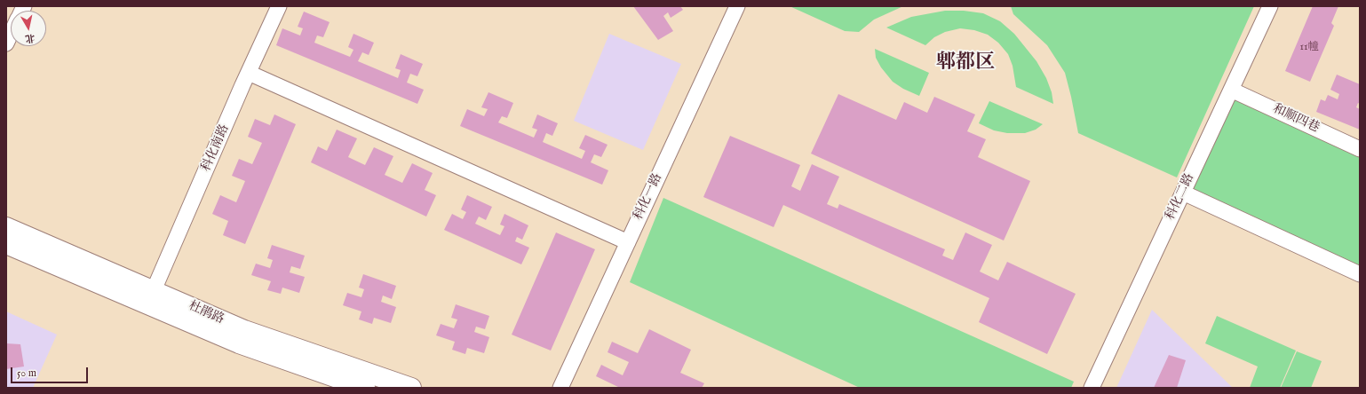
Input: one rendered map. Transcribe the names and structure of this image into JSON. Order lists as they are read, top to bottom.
{
  "streets": {
    "main road": ["杜鹃路"],
    "street": [
      "和顺四巷",
      "科化南路",
      "科化一路",
      "科化二路"
    ]
  },
  "crossings": [
    ["和顺四巷", "科化二路"],
    ["科化南路", "杜鹃路"]
  ],
  "districts": ["郫都区"],
  "house_numbers": ["11幢"],
  "scale_bar": "50 m",
  "north": "bottom"
}
